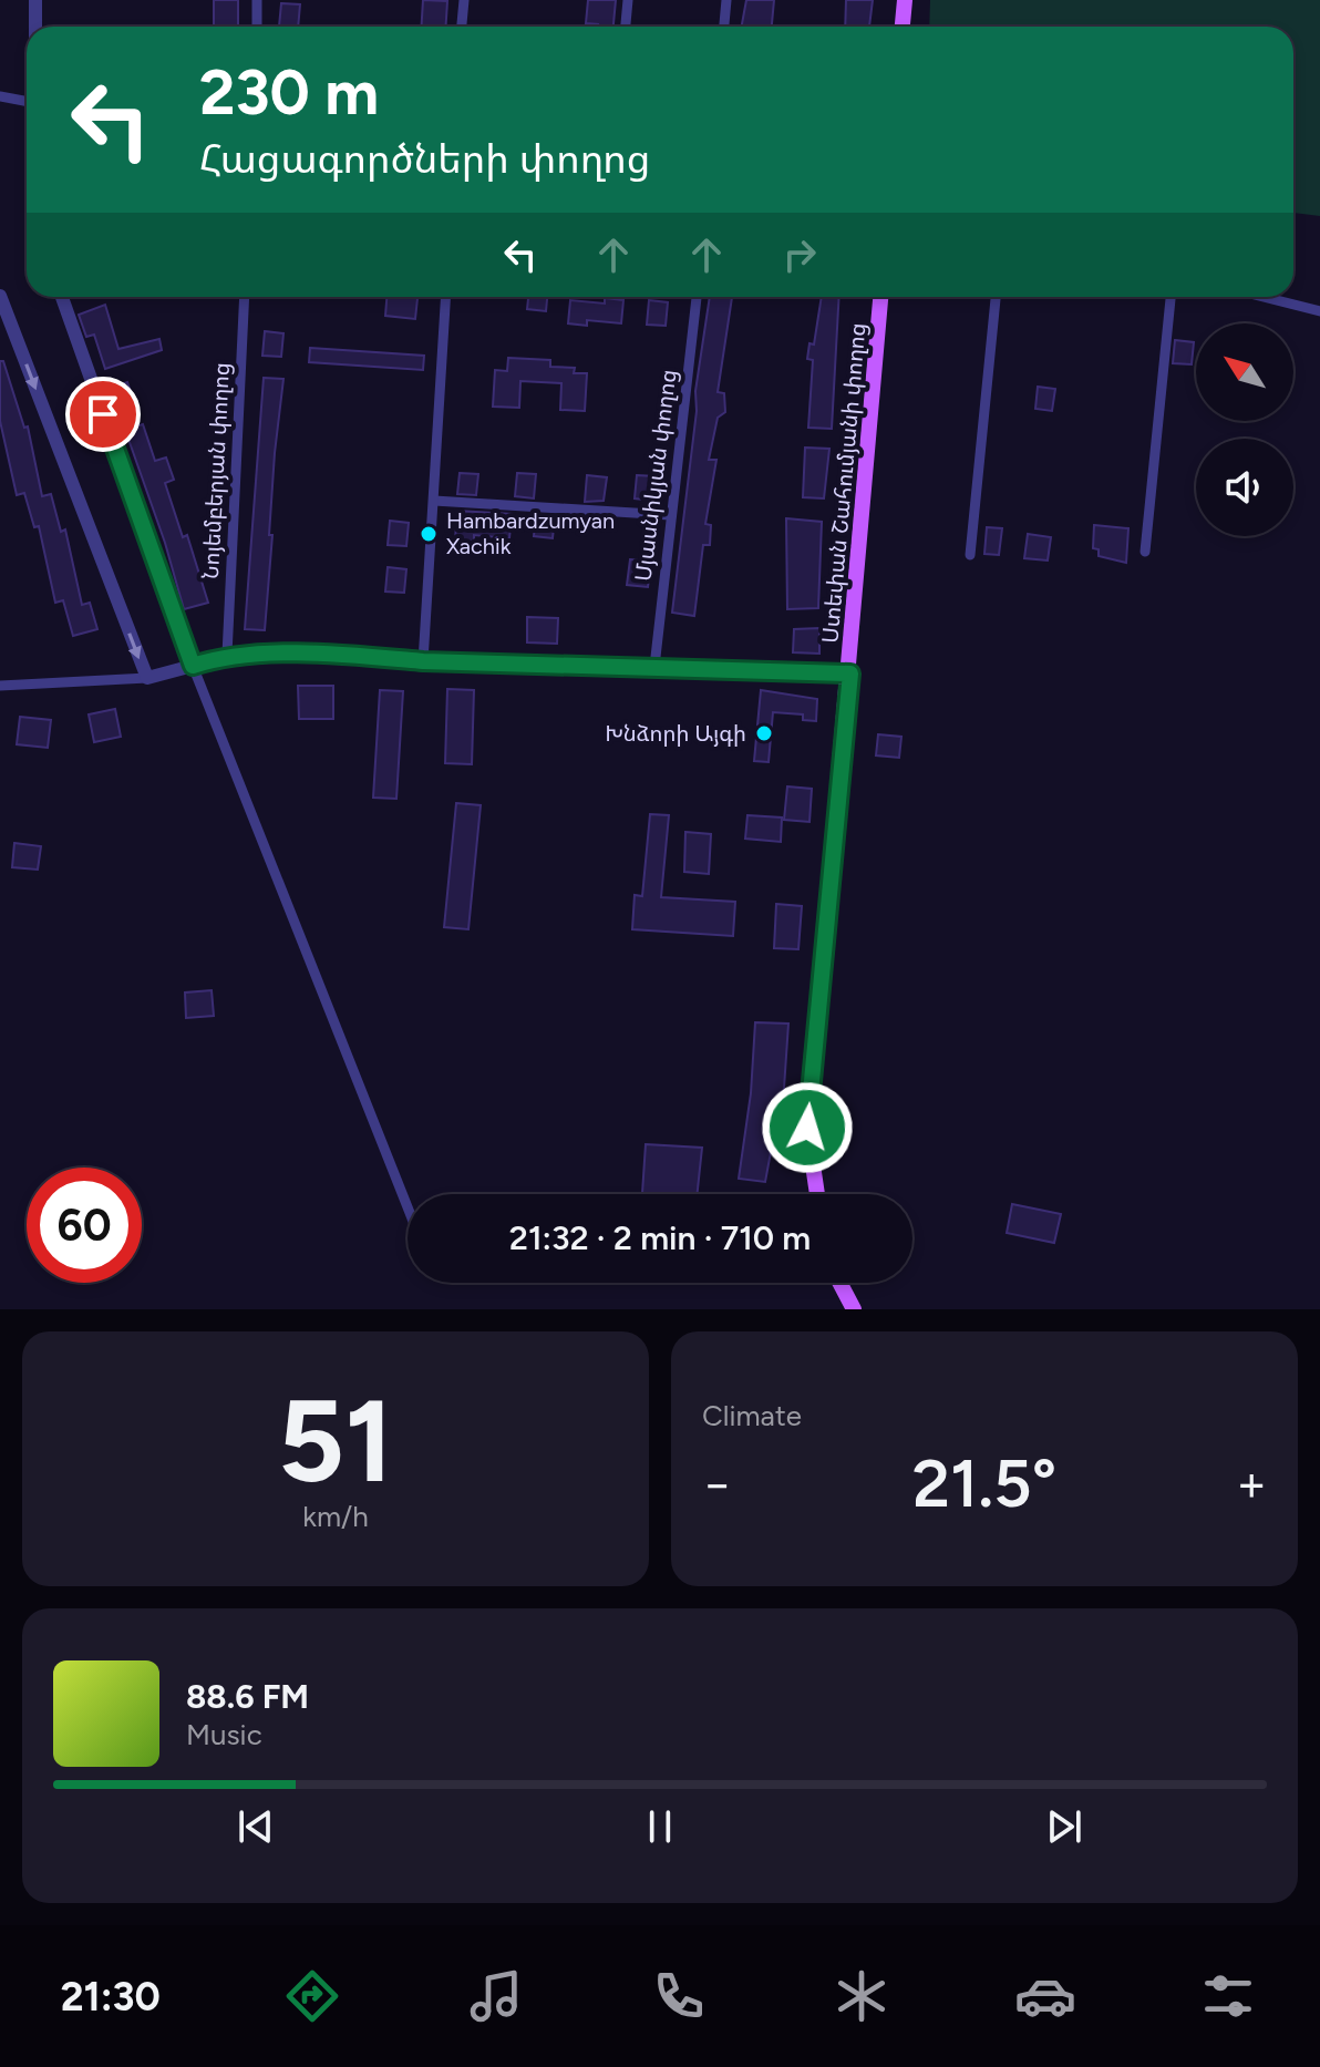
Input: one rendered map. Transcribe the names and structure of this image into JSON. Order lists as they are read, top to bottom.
{
  "streets": {
    "main road": ["Ստեփան Շահումյանի փողոց"],
    "street": ["Նոյեմբերյան փողոց", "Մյասնիկյան փողոց"]
  },
  "places": ["Hambardzumyan Xachik", "Խնձորի Այգի"],
  "north": "top left",
  "page": {
    "turn": ["230 m", "Հացագործների փողոց"],
    "limit": "60",
    "trip": "21:32 · 2 min · 710 m",
    "tile": [
      ["51", "km/h"],
      "Climate"
    ],
    "heat": ["−", "21.5°", "+"],
    "song": ["88.6 FM", "Music"],
    "tabs": "21:30"
  }
}
